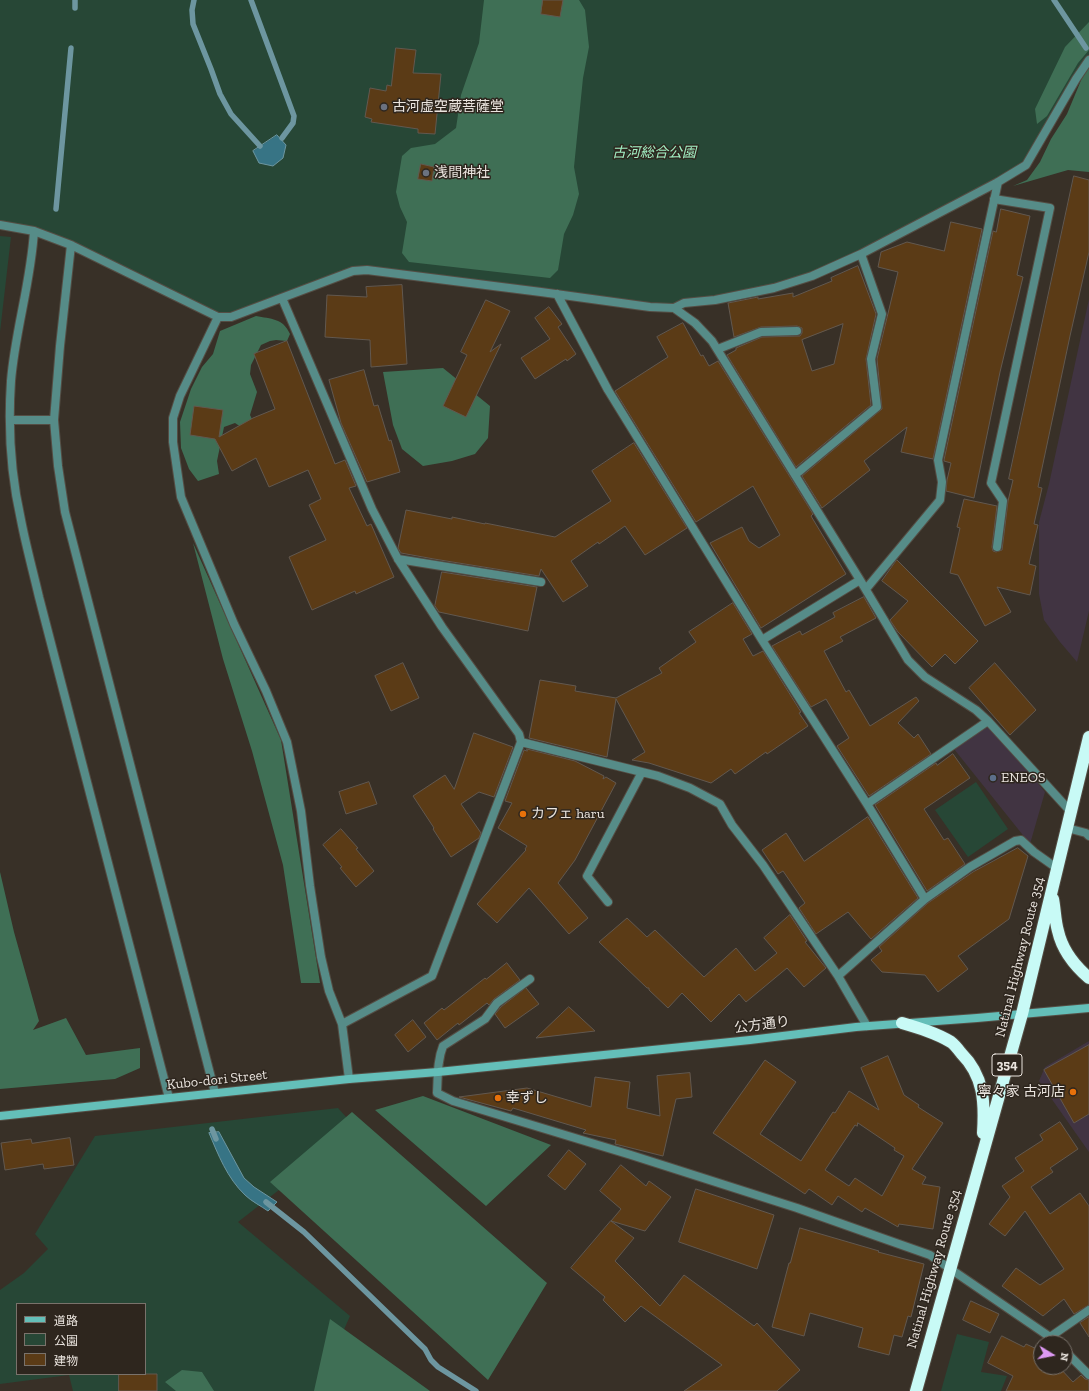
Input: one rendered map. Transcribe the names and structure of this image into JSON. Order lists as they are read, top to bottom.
{
  "streets": {
    "highway": ["Natinal Highway Route 354", "354"],
    "street": ["公方通り", "Kubo-dori Street"]
  },
  "crossings": [
    ["Natinal Highway Route 354", "公方通り"],
    ["公方通り", "Kubo-dori Street"]
  ],
  "parks": ["古河総合公園"],
  "places": [
    "古河虚空蔵菩薩堂",
    "浅間神社",
    "ENEOS",
    "カフェ haru",
    "寧々家 古河店",
    "幸ずし"
  ],
  "legend": ["道路", "公園", "建物"],
  "north": "right"
}
